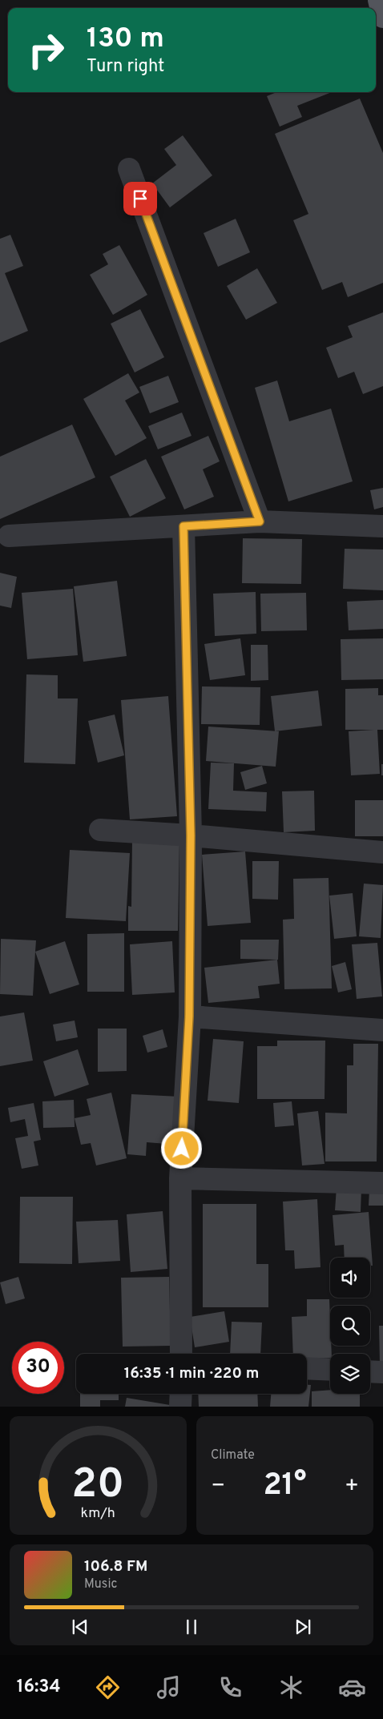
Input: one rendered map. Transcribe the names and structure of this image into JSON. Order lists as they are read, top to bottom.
{
  "page": {
    "turn": ["130 m", "Turn right"],
    "limit": "30",
    "trip": "16:35 · 1 min · 220 m",
    "tile": "Climate",
    "heat": ["−", "21°", "+"],
    "song": ["106.8 FM", "Music"],
    "tabs": "16:34",
    "gauge": ["20", "km/h"]
  }
}
